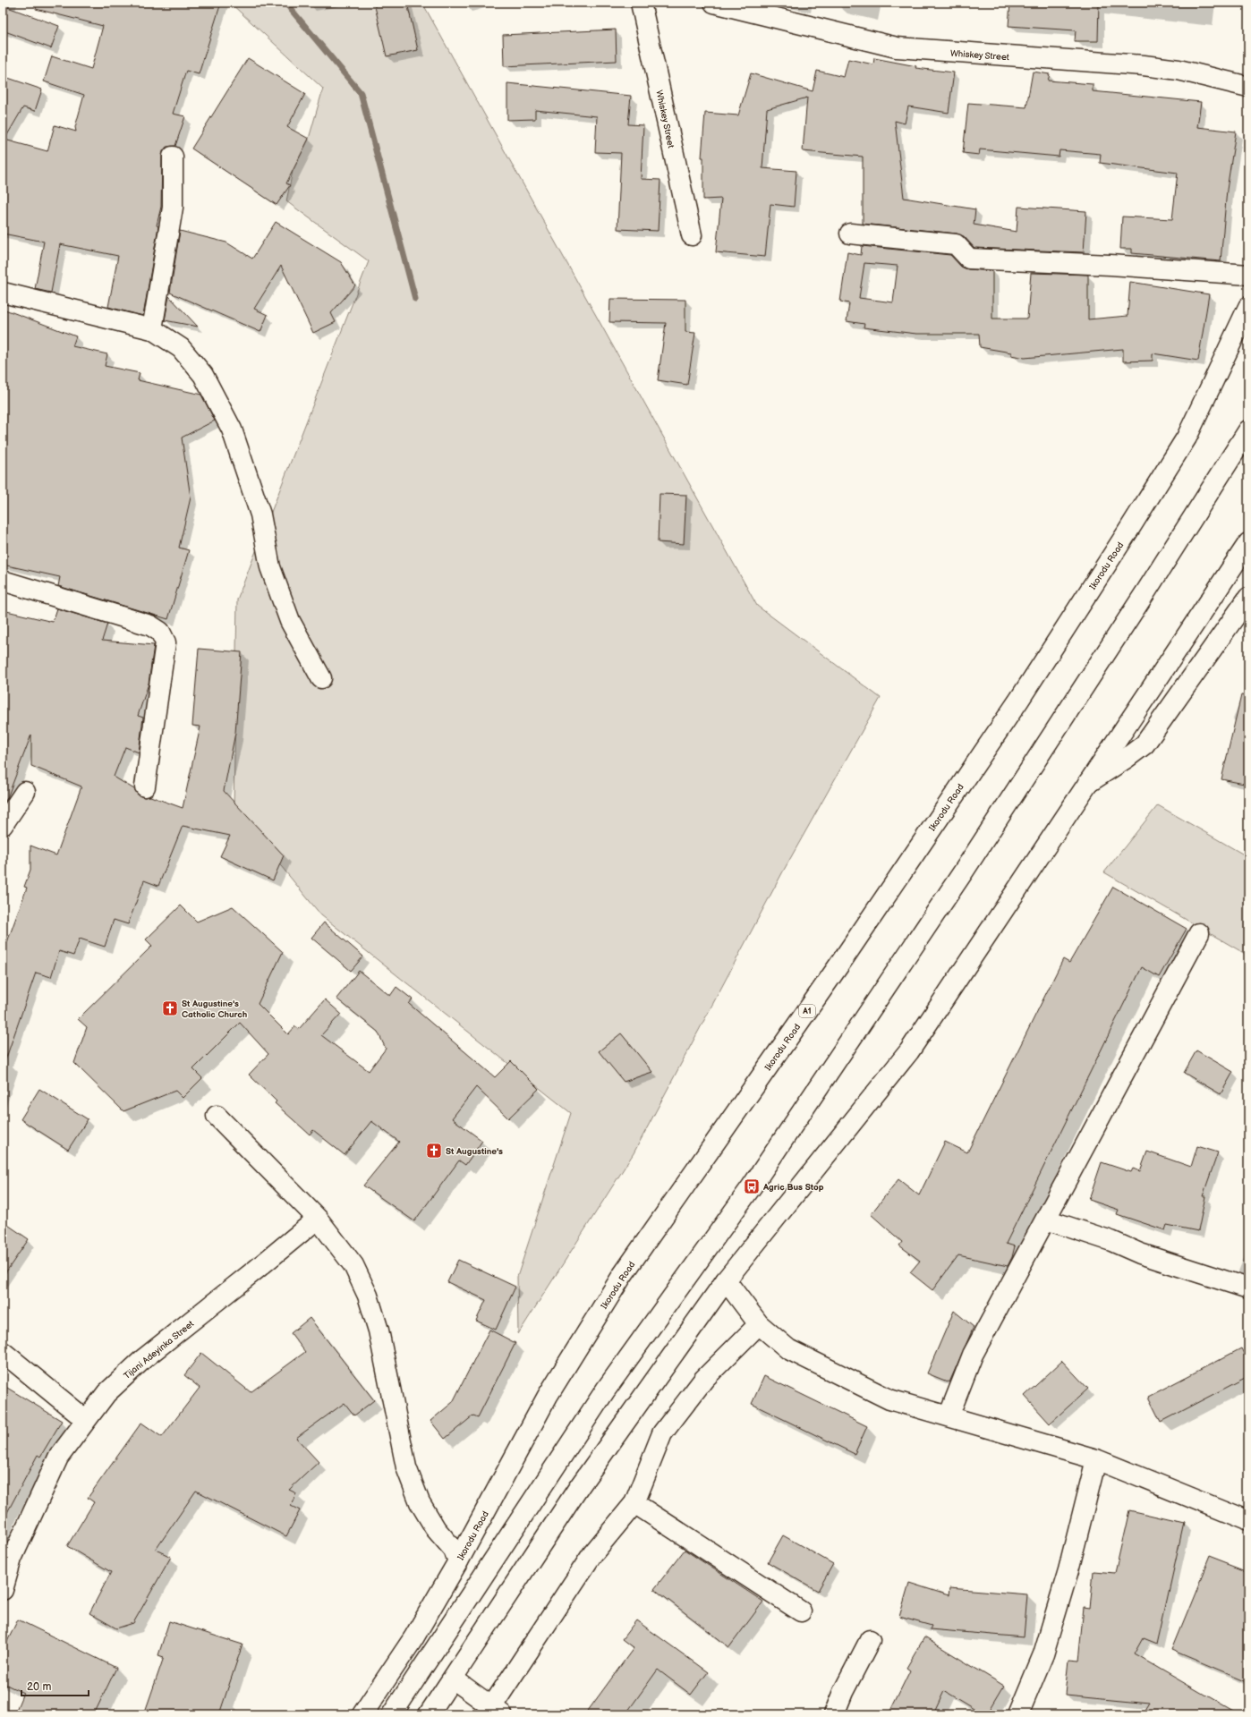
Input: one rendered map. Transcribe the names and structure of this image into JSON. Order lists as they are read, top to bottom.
{
  "streets": {
    "main road": [
      "Whiskey Street",
      "Ikorodu Road",
      "A1",
      "Tijani Adeyinka Street"
    ]
  },
  "places": {
    "church": ["St Augustine's Catholic Church", "St Augustine's"],
    "bus stop": ["Agric Bus Stop"]
  },
  "scale_bar": "20 m"
}
